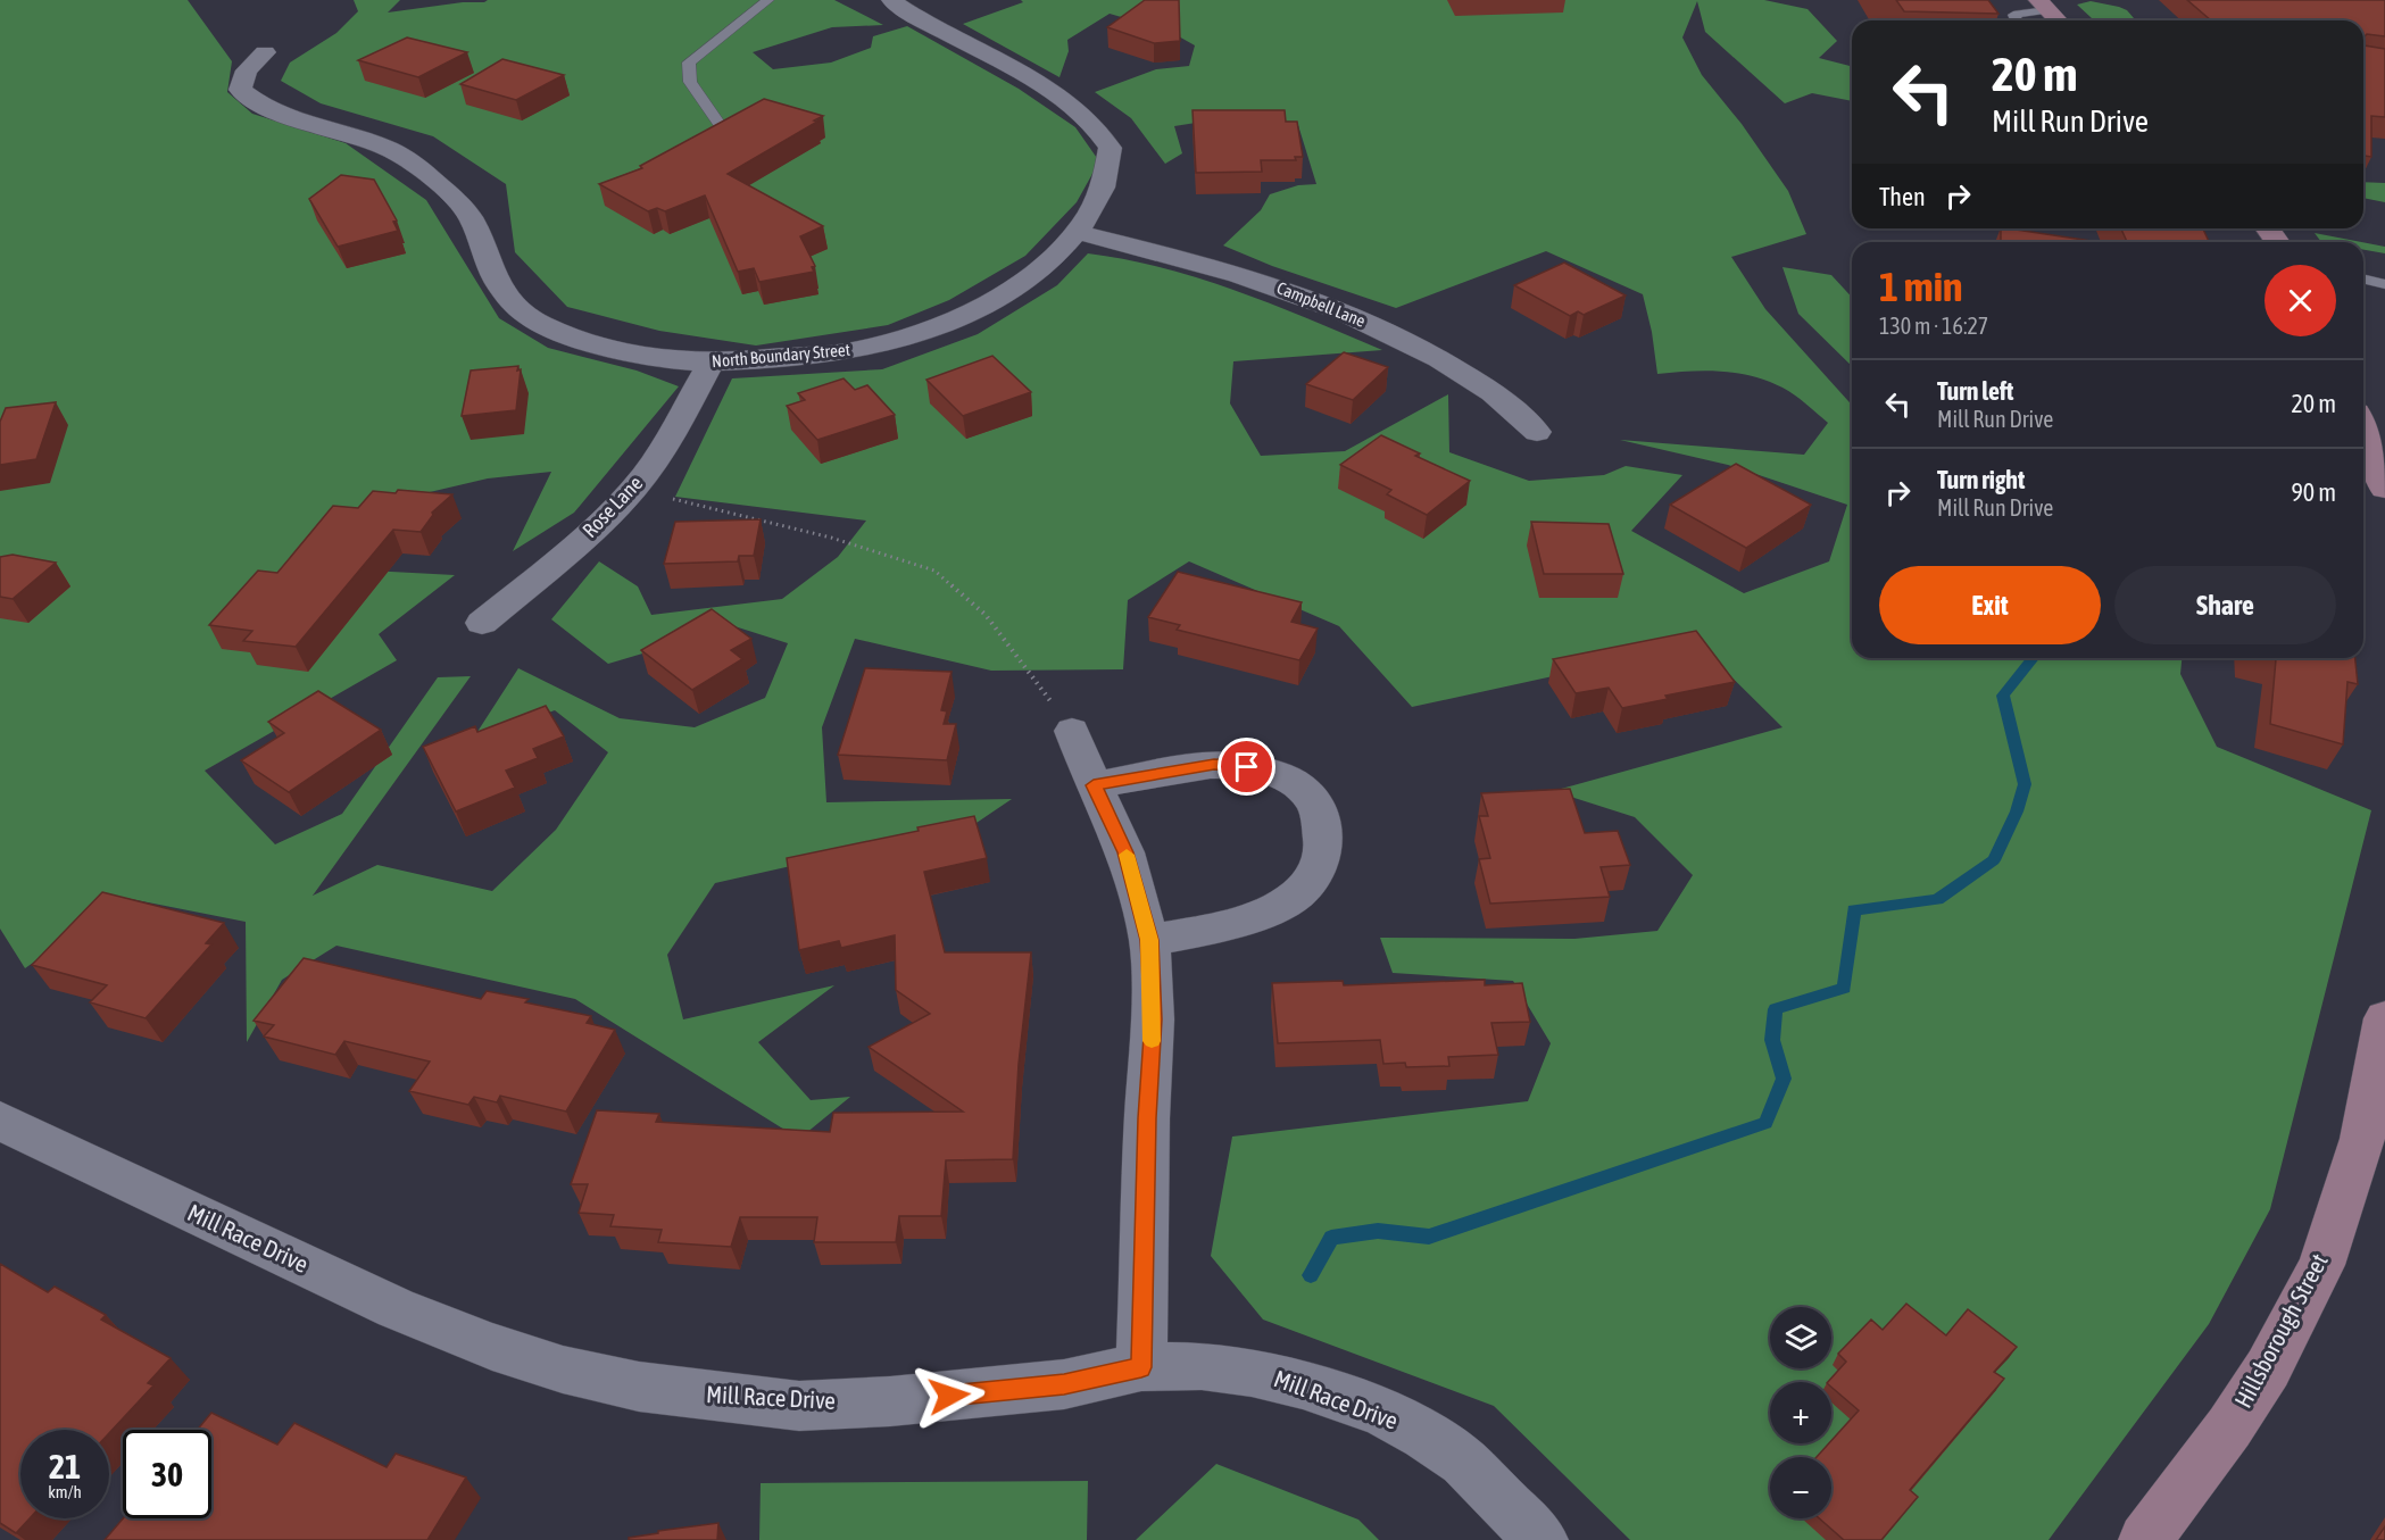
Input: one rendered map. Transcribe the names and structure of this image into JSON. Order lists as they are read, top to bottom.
{
  "streets": {
    "street": [
      "Campbell Lane",
      "North Boundary Street",
      "Rose Lane",
      "Mill Race Drive",
      "Hillsborough Street"
    ]
  },
  "crossings": [
    ["Campbell Lane", "North Boundary Street"],
    ["North Boundary Street", "Rose Lane"]
  ],
  "page": {
    "turn": ["20 m", "Mill Run Drive"],
    "then": "Then",
    "heading": ["1 min", "130 m · 16:27"],
    "list": [
      {
        "name": "Turn left",
        "note": "Mill Run Drive",
        "value": "20 m"
      },
      {
        "name": "Turn right",
        "note": "Mill Run Drive",
        "value": "90 m"
      }
    ],
    "buttons": ["Exit", "Share"],
    "map_buttons": ["+", "−"],
    "speed": "21 km/h",
    "limit": "30"
  }
}
